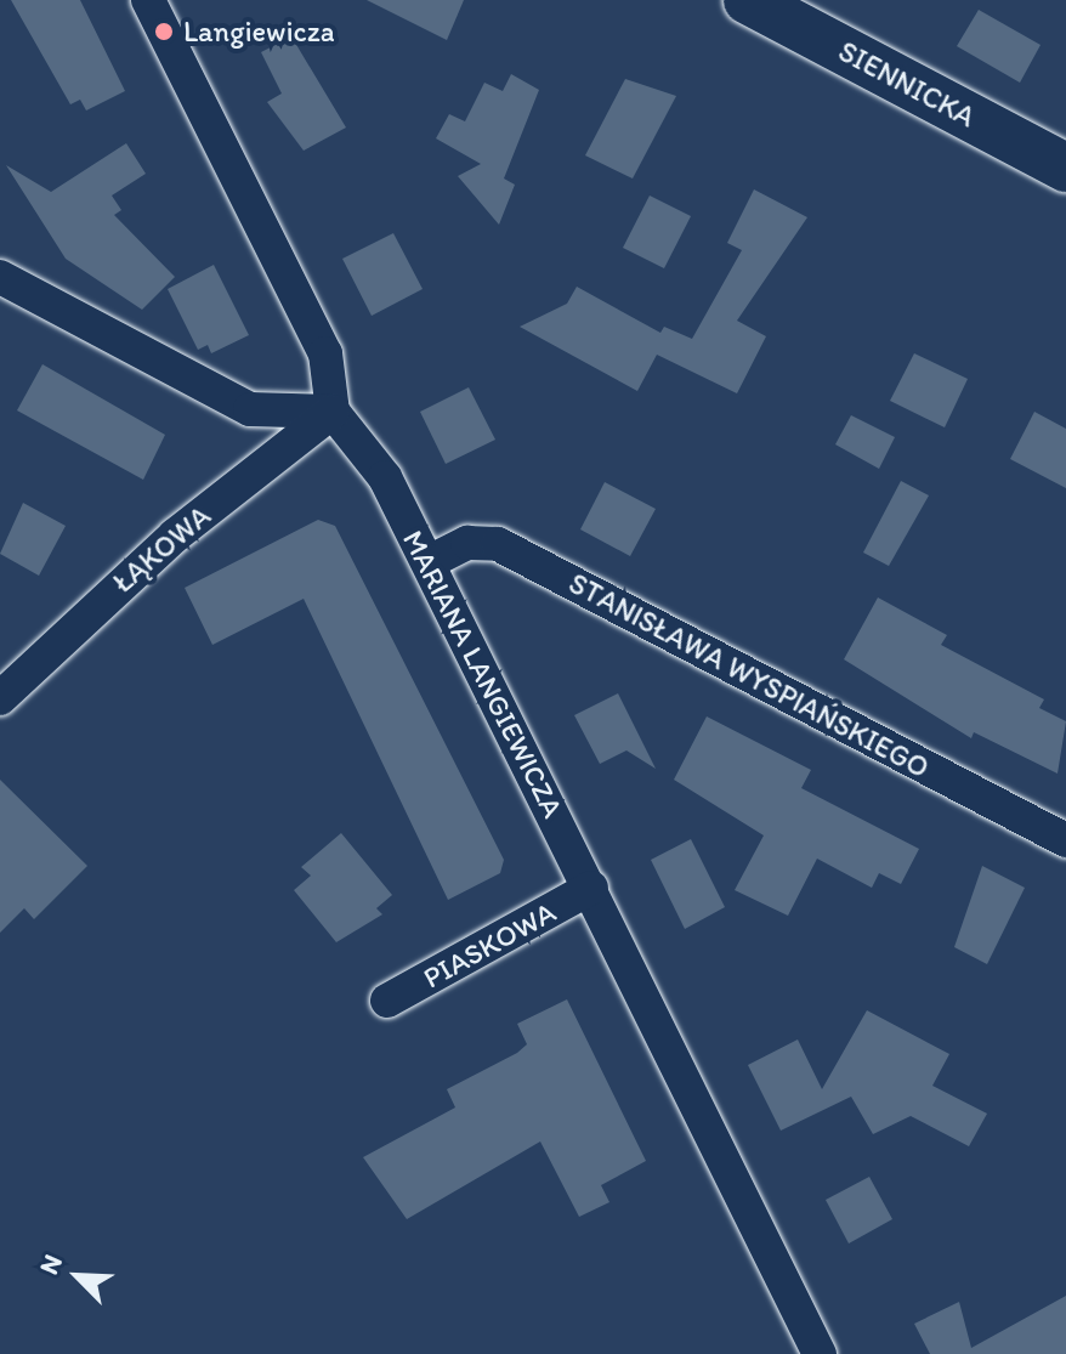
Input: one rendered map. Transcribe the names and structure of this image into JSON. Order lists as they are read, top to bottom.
{
  "streets": {
    "main road": ["SIENNICKA"],
    "street": [
      "ŁĄKOWA",
      "MARIANA LANGIEWICZA",
      "STANISŁAWA WYSPIAŃSKIEGO",
      "PIASKOWA"
    ]
  },
  "crossings": [
    ["ŁĄKOWA", "MARIANA LANGIEWICZA"],
    ["MARIANA LANGIEWICZA", "STANISŁAWA WYSPIAŃSKIEGO"],
    ["MARIANA LANGIEWICZA", "PIASKOWA"]
  ],
  "places": ["Langiewicza"],
  "north": "top left"
}
